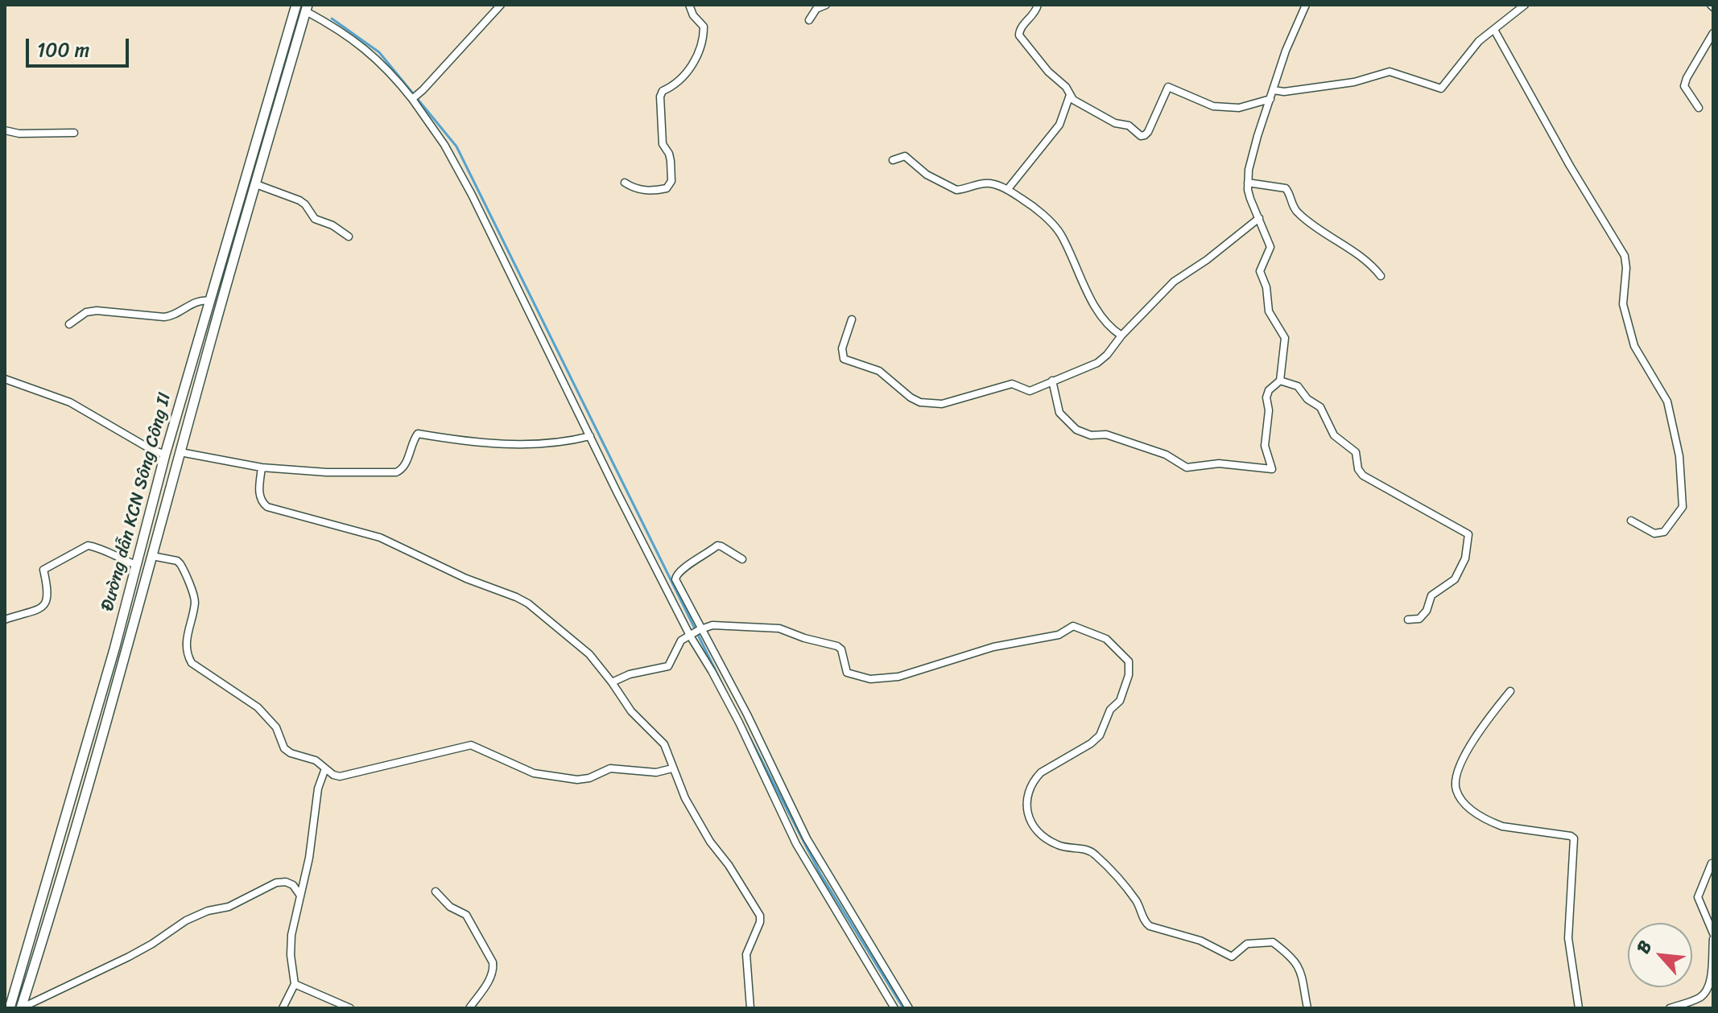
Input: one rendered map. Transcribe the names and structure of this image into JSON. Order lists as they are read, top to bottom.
{
  "streets": {
    "street": ["Đường dẫn KCN Sông Công II"]
  },
  "scale_bar": "100 m",
  "north": "top left"
}
